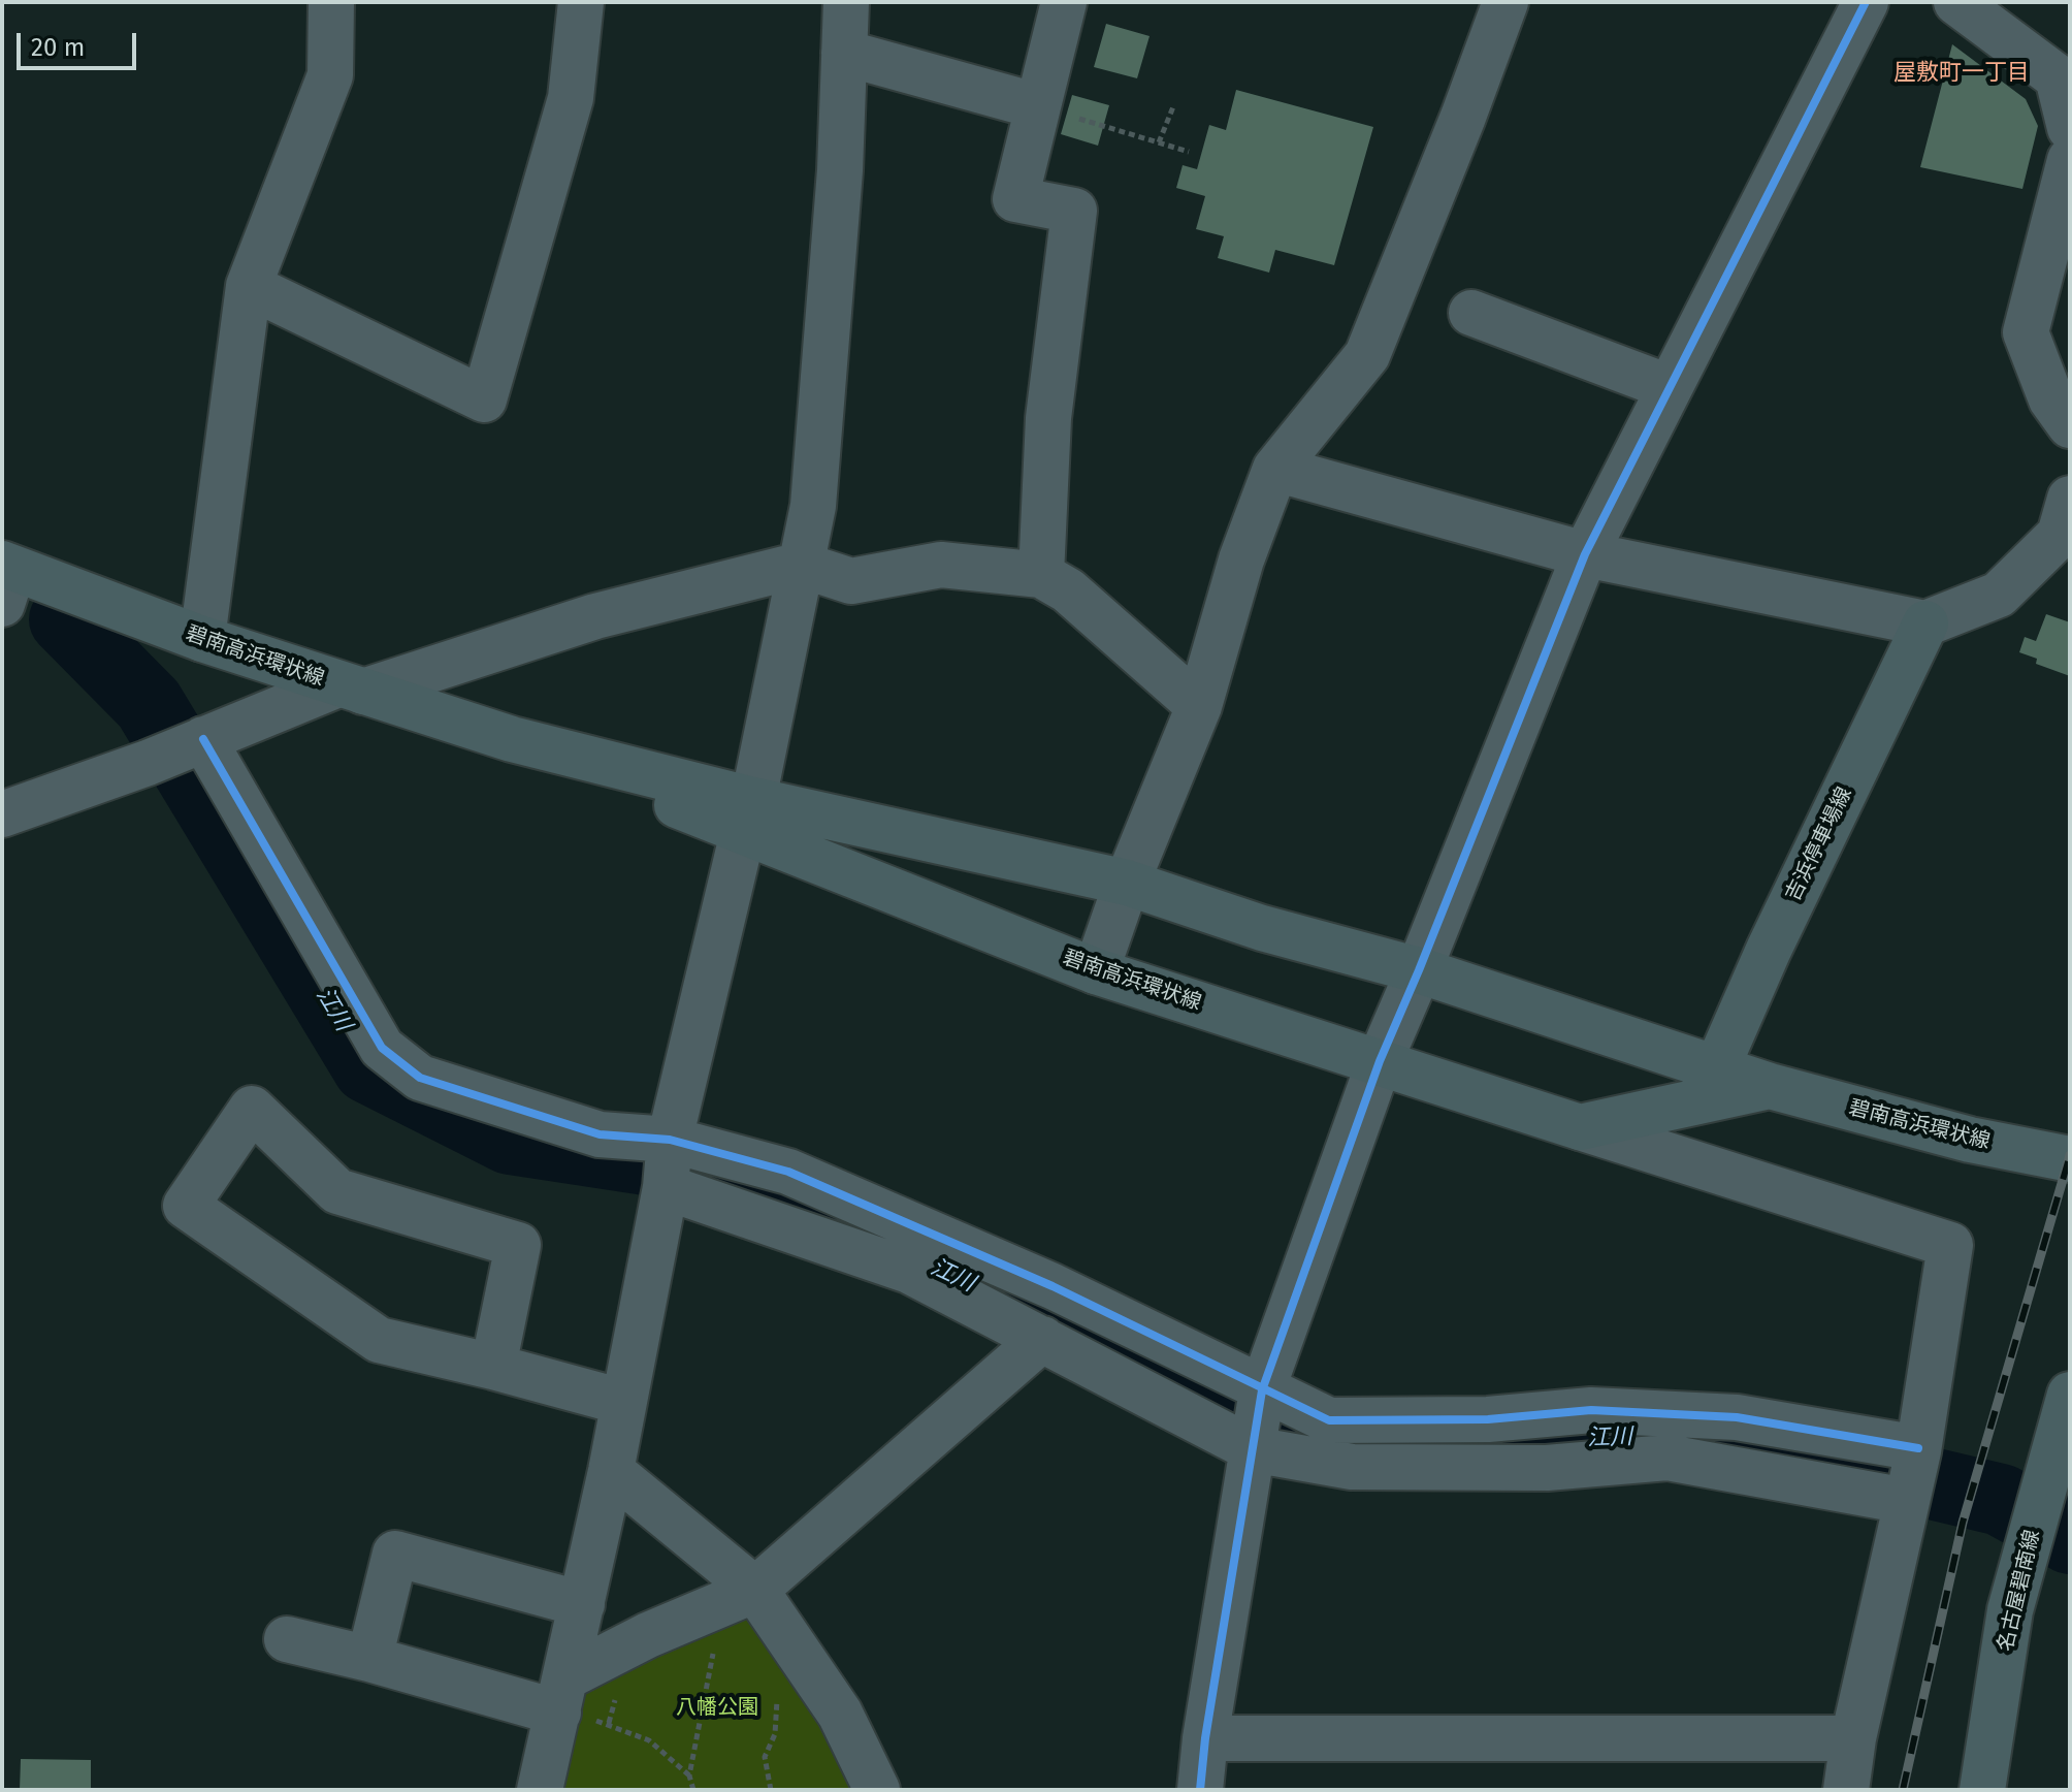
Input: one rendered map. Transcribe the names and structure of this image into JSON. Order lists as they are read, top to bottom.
{
  "streets": {
    "main road": ["碧南高浜環状線", "吉浜停車場線", "名古屋碧南線"]
  },
  "crossings": [
    ["碧南高浜環状線", "吉浜停車場線"]
  ],
  "districts": ["屋敷町一丁目"],
  "water": ["江川"],
  "parks": ["八幡公園"],
  "scale_bar": "20 m"
}
